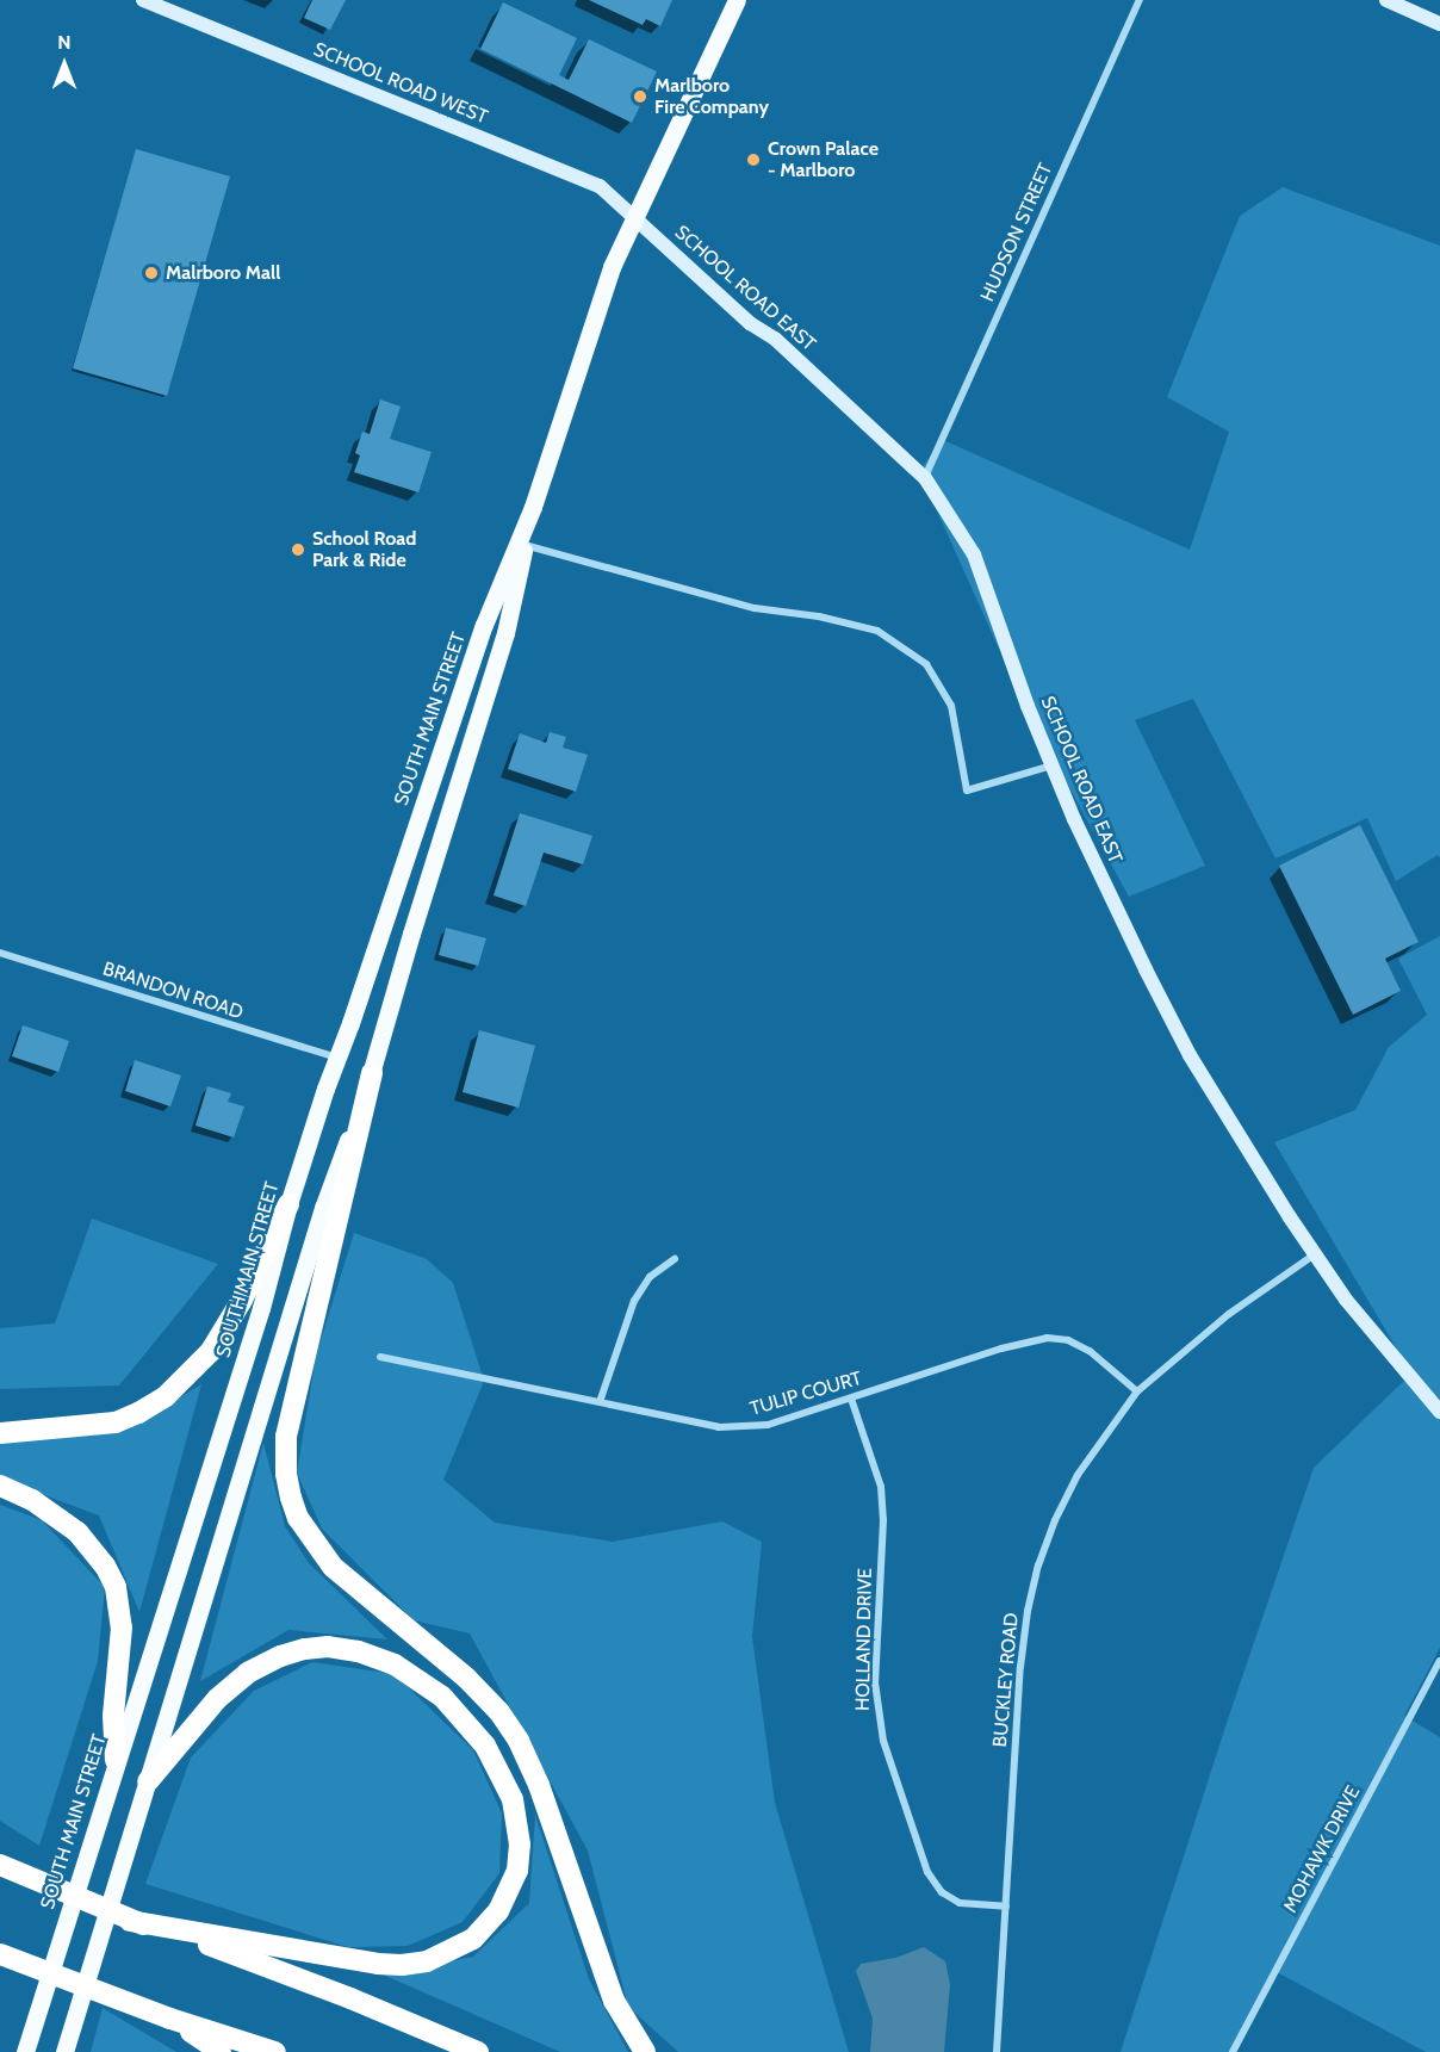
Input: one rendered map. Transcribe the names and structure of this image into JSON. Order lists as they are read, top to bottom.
{
  "streets": {
    "main road": ["SOUTH MAIN STREET"],
    "street": [
      "SCHOOL ROAD WEST",
      "HUDSON STREET",
      "SCHOOL ROAD EAST",
      "BRANDON ROAD",
      "TULIP COURT",
      "HOLLAND DRIVE",
      "BUCKLEY ROAD",
      "MOHAWK DRIVE"
    ]
  },
  "crossings": [
    ["SCHOOL ROAD WEST", "SCHOOL ROAD EAST"],
    ["SCHOOL ROAD WEST", "SOUTH MAIN STREET"],
    ["HUDSON STREET", "SCHOOL ROAD EAST"],
    ["SCHOOL ROAD EAST", "SOUTH MAIN STREET"],
    ["SCHOOL ROAD EAST", "BUCKLEY ROAD"],
    ["SOUTH MAIN STREET", "BRANDON ROAD"],
    ["TULIP COURT", "HOLLAND DRIVE"],
    ["TULIP COURT", "BUCKLEY ROAD"],
    ["HOLLAND DRIVE", "BUCKLEY ROAD"]
  ],
  "places": [
    "Marlboro Fire Company",
    "Crown Palace - Marlboro",
    "Malrboro Mall",
    "School Road Park & Ride"
  ],
  "north": "top"
}
